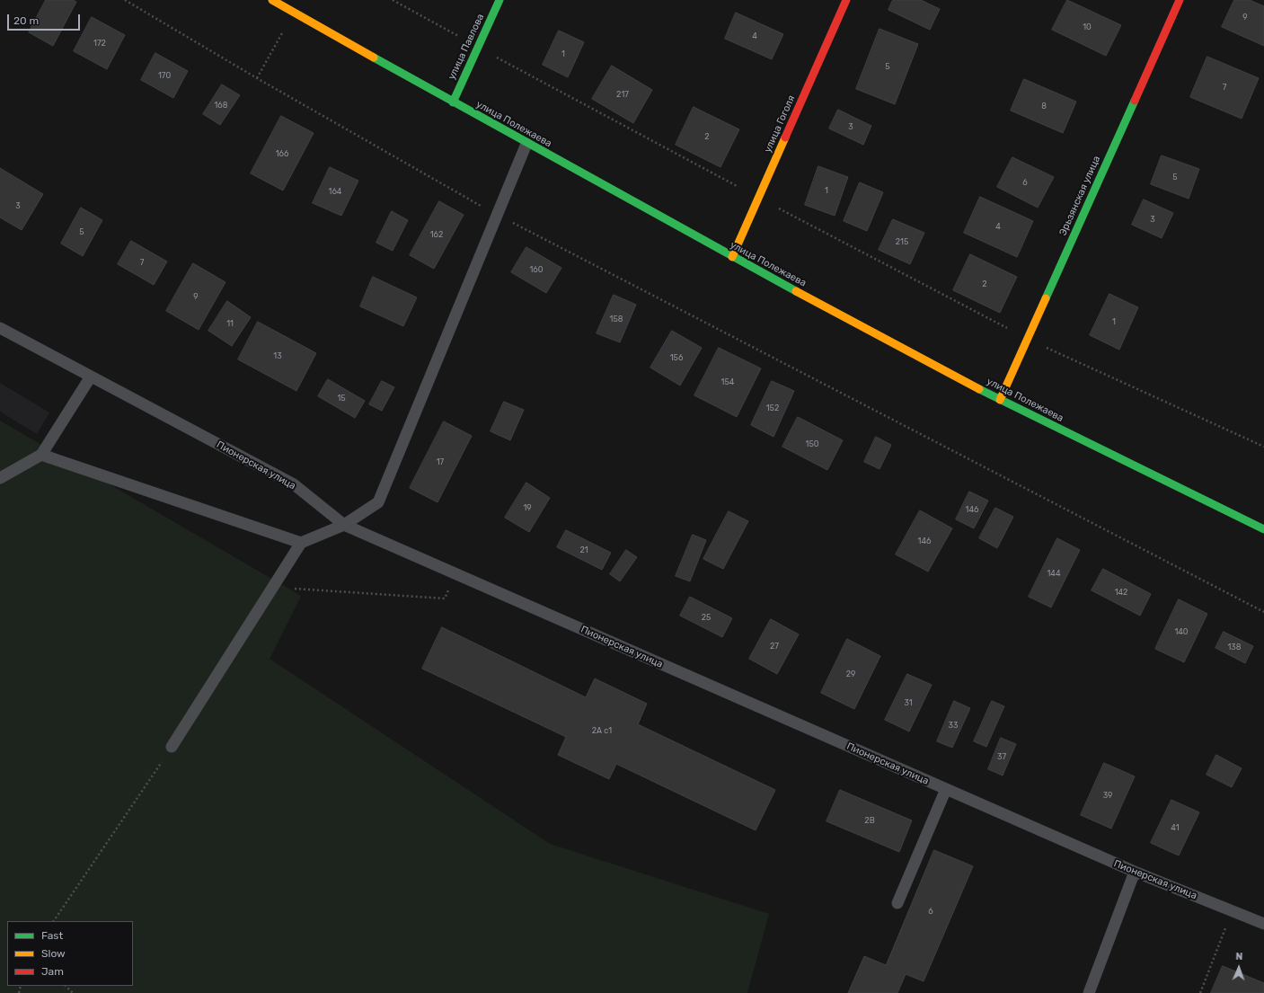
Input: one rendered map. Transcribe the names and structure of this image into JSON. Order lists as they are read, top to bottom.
{
  "streets": {
    "main road": [
      "улица Павлова",
      "улица Полежаева",
      "улица Гоголя",
      "Эрьзянская улица"
    ],
    "lane": ["Пионерская улица"]
  },
  "crossings": [
    ["улица Павлова", "улица Полежаева"],
    ["улица Полежаева", "улица Гоголя"],
    ["улица Полежаева", "Эрьзянская улица"]
  ],
  "house_numbers": [
    "9",
    "10",
    "4",
    "172",
    "1",
    "5",
    "170",
    "7",
    "217",
    "168",
    "8",
    "3",
    "2",
    "166",
    "5",
    "6",
    "1",
    "164",
    "3",
    "3",
    "4",
    "5",
    "162",
    "215",
    "7",
    "160",
    "2",
    "9",
    "158",
    "1",
    "11",
    "13",
    "156",
    "154",
    "15",
    "152",
    "150",
    "17",
    "19",
    "146",
    "146",
    "21",
    "144",
    "142",
    "25",
    "140",
    "27",
    "138",
    "29",
    "31",
    "33",
    "2А с1",
    "37",
    "39",
    "2В",
    "41",
    "6"
  ],
  "legend": ["Fast", "Slow", "Jam"],
  "scale_bar": "20 m",
  "north": "top"
}
